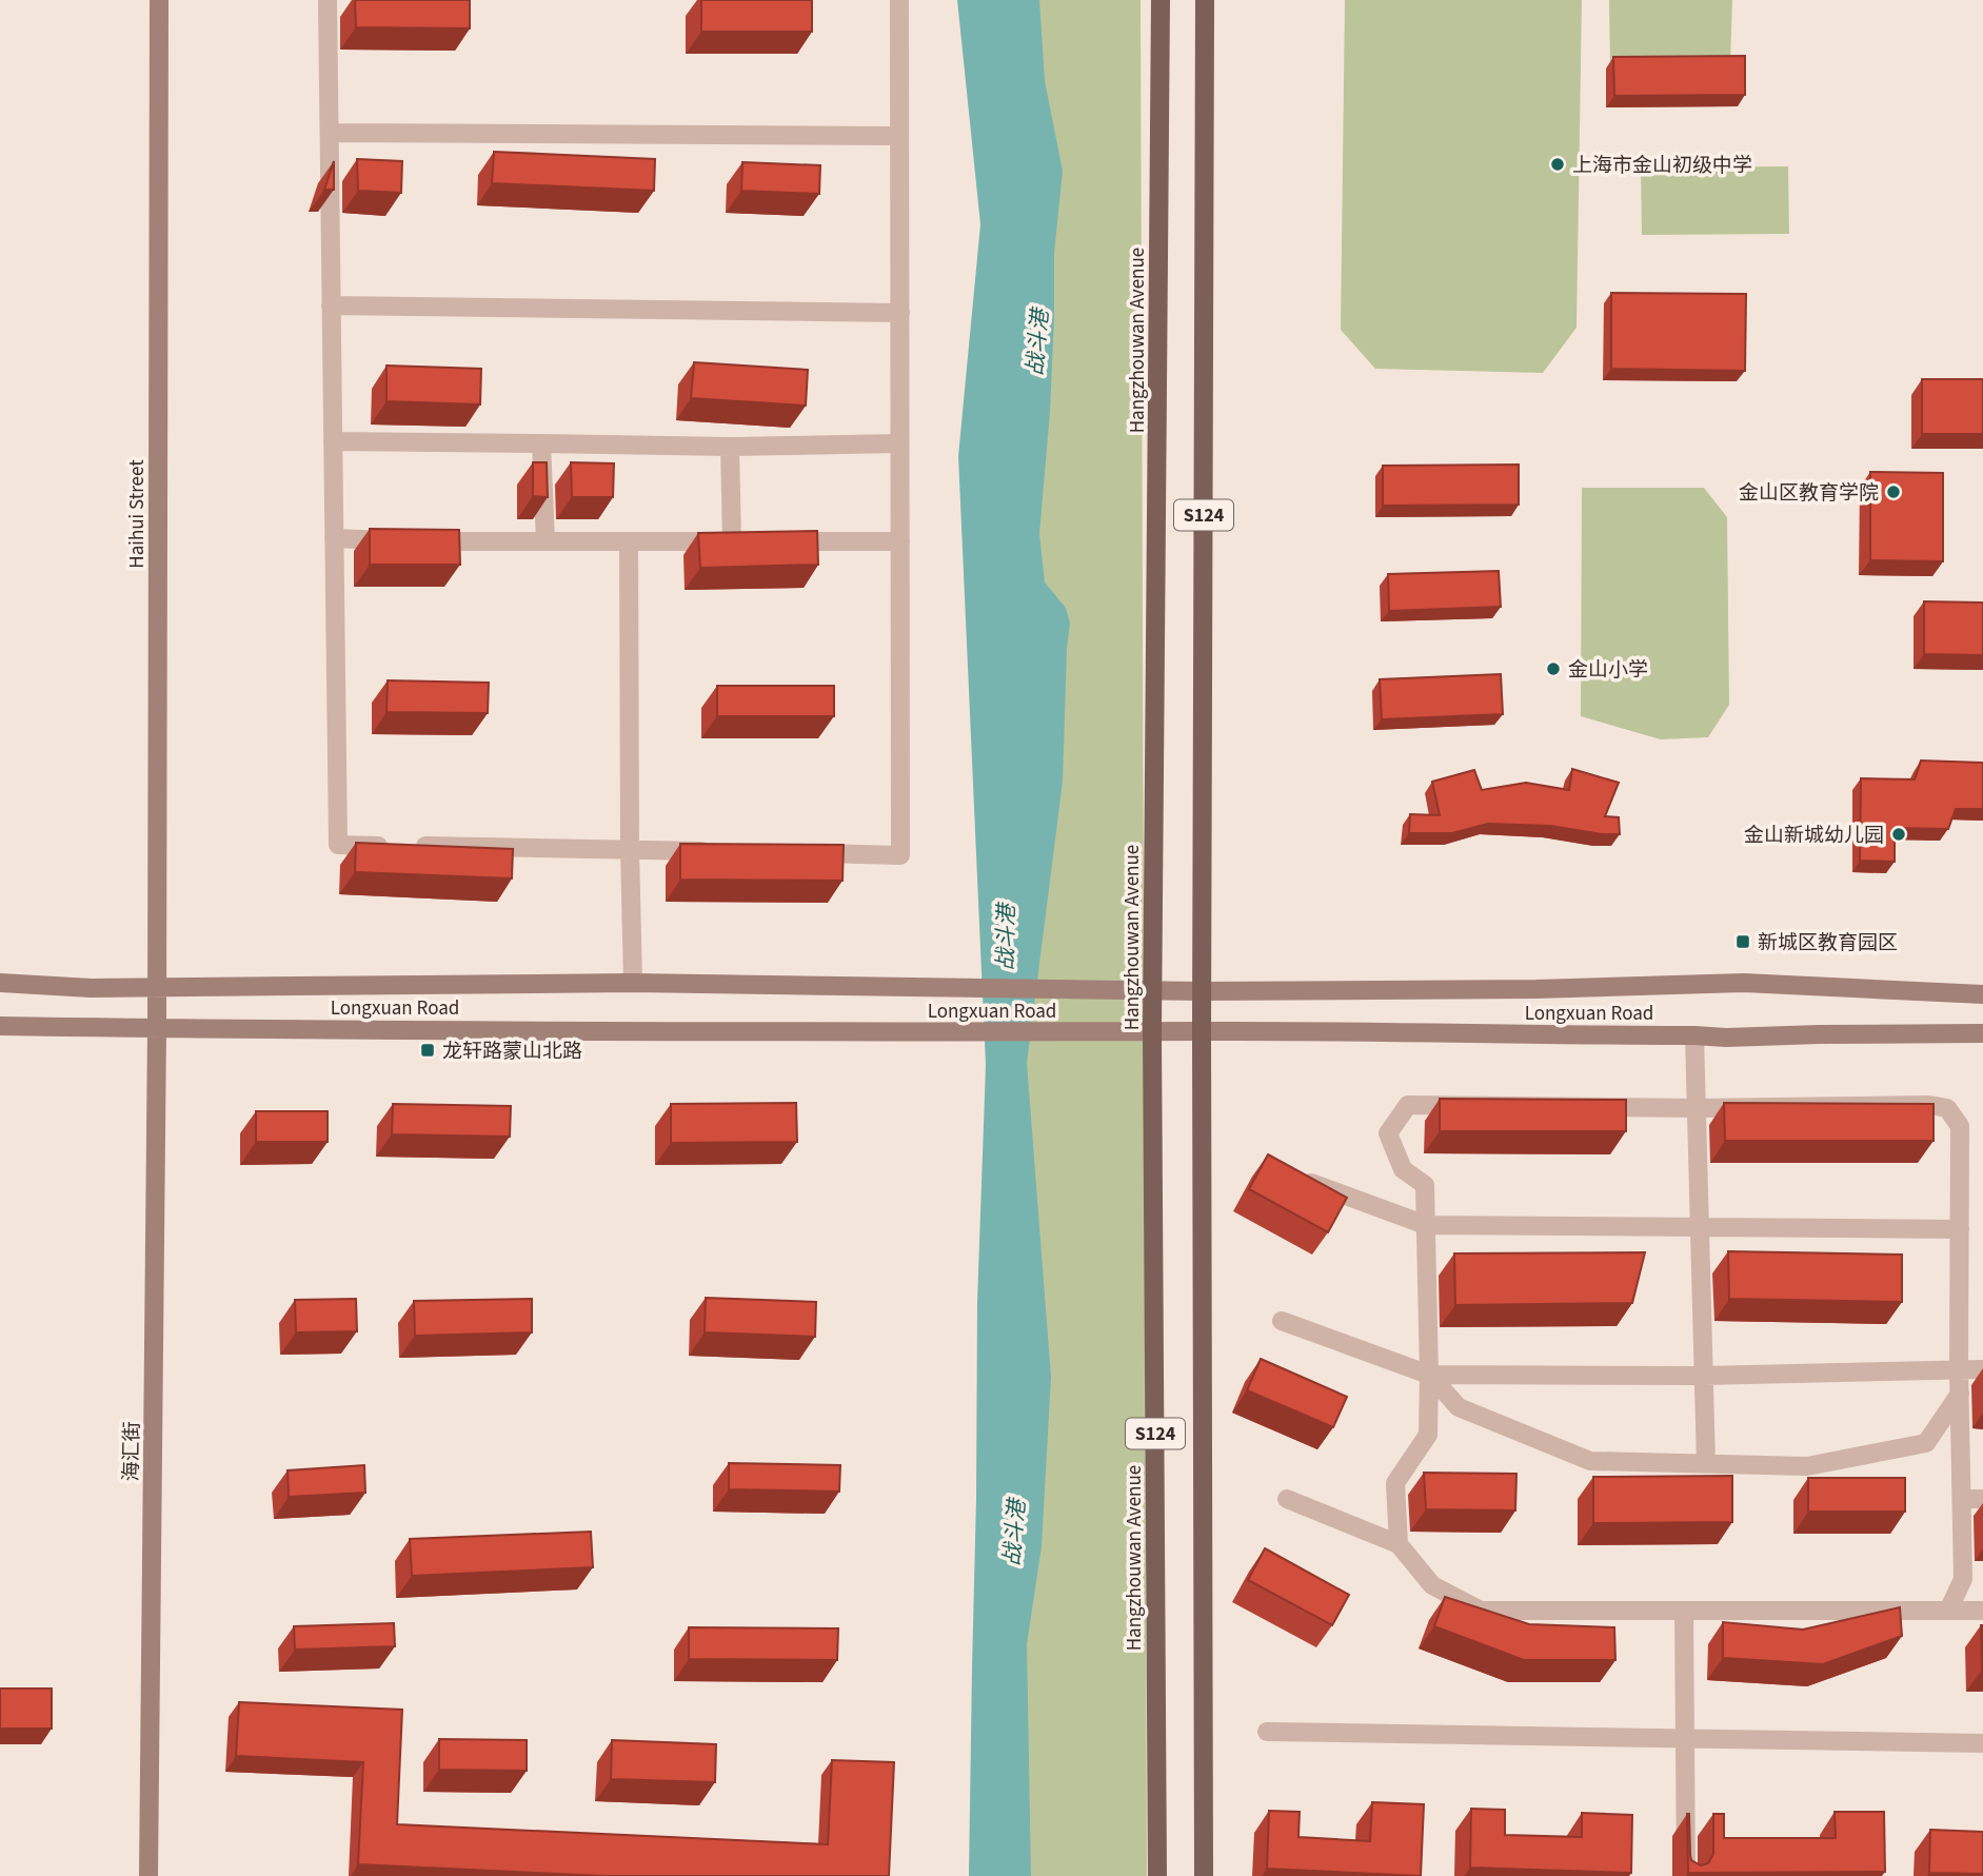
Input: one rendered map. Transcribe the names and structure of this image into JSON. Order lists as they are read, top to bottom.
{
  "streets": {
    "main road": ["Hangzhouwan Avenue", "S124"],
    "street": ["Haihui Street", "Longxuan Road", "海汇街"]
  },
  "crossings": [
    ["Hangzhouwan Avenue", "Longxuan Road"],
    ["Haihui Street", "Longxuan Road"],
    ["Haihui Street", "海汇街"],
    ["S124", "Longxuan Road"],
    ["Longxuan Road", "海汇街"]
  ],
  "water": ["战斗港"],
  "places": {
    "other": [
      "上海市金山初级中学",
      "金山区教育学院",
      "金山小学",
      "金山新城幼儿园"
    ],
    "transit": ["新城区教育园区", "龙轩路蒙山北路"]
  }
}
